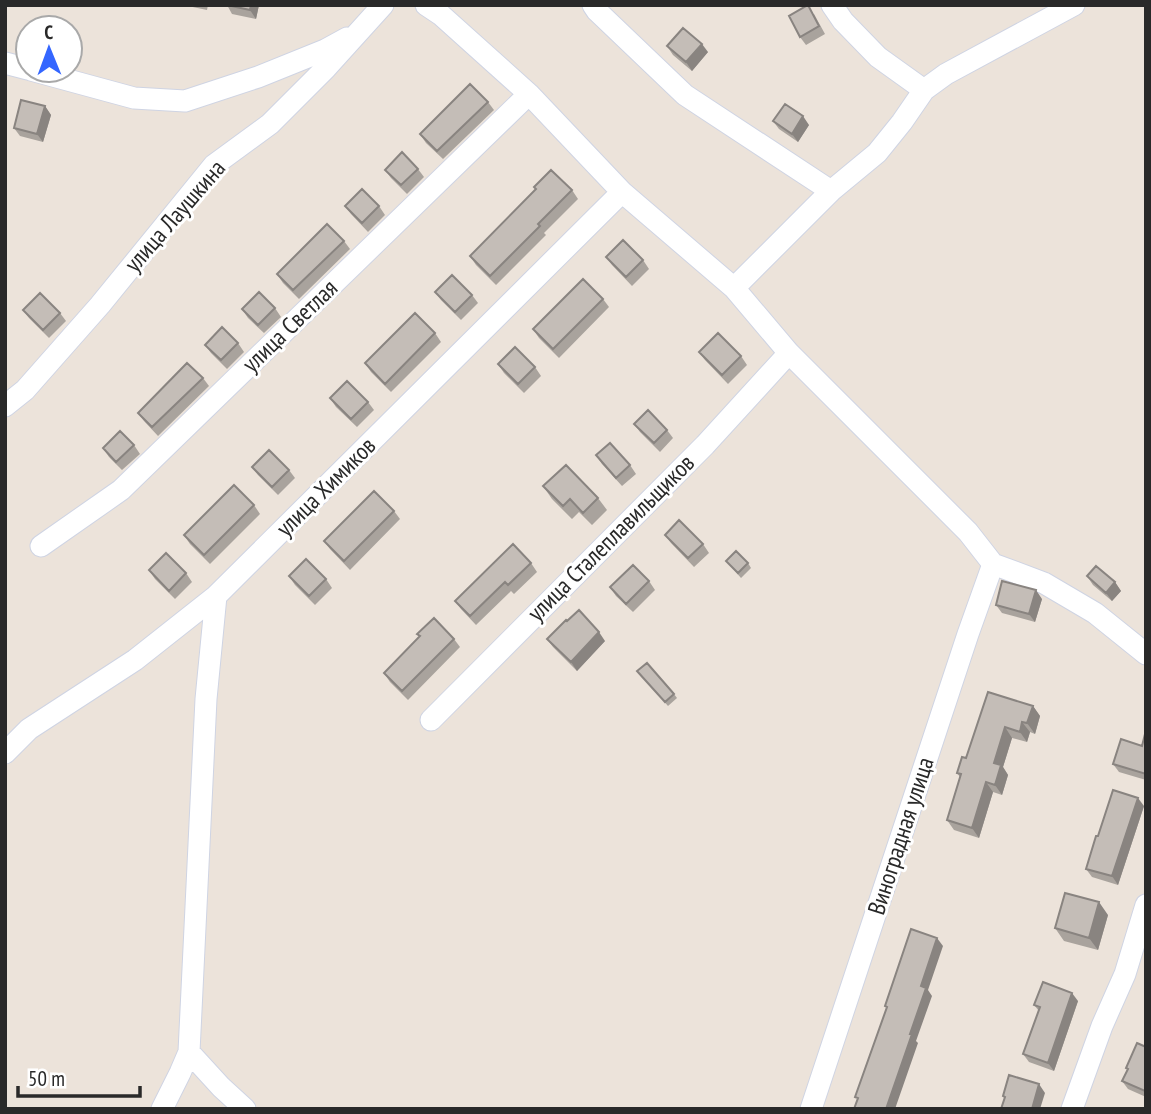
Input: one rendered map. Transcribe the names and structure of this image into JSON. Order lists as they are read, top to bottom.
{
  "streets": {
    "street": [
      "улица Лаушкина",
      "улица Светлая",
      "улица Химиков",
      "улица Сталеплавильщиков",
      "Виноградная улица"
    ]
  },
  "scale_bar": "50 m",
  "north": "top"
}
